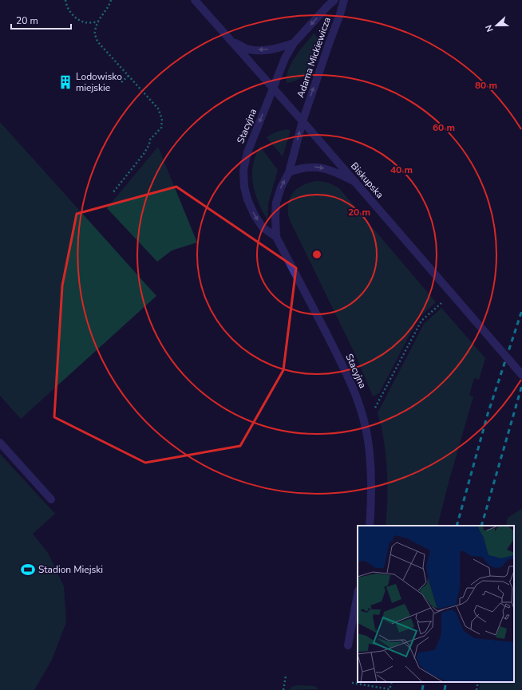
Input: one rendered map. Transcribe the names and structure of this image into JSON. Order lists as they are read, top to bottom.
{
  "streets": {
    "street": ["Adama Mickiewicza", "Stacyjna", "Biskupska"]
  },
  "crossings": [
    ["Adama Mickiewicza", "Stacyjna"],
    ["Adama Mickiewicza", "Biskupska"],
    ["Stacyjna", "Biskupska"]
  ],
  "places": {
    "building": ["Lodowisko miejskie"],
    "sports": ["Stadion Miejski"]
  },
  "scale_bar": "20 m",
  "north": "left",
  "rings": [
    "80 m",
    "60 m",
    "40 m",
    "20 m"
  ]
}
